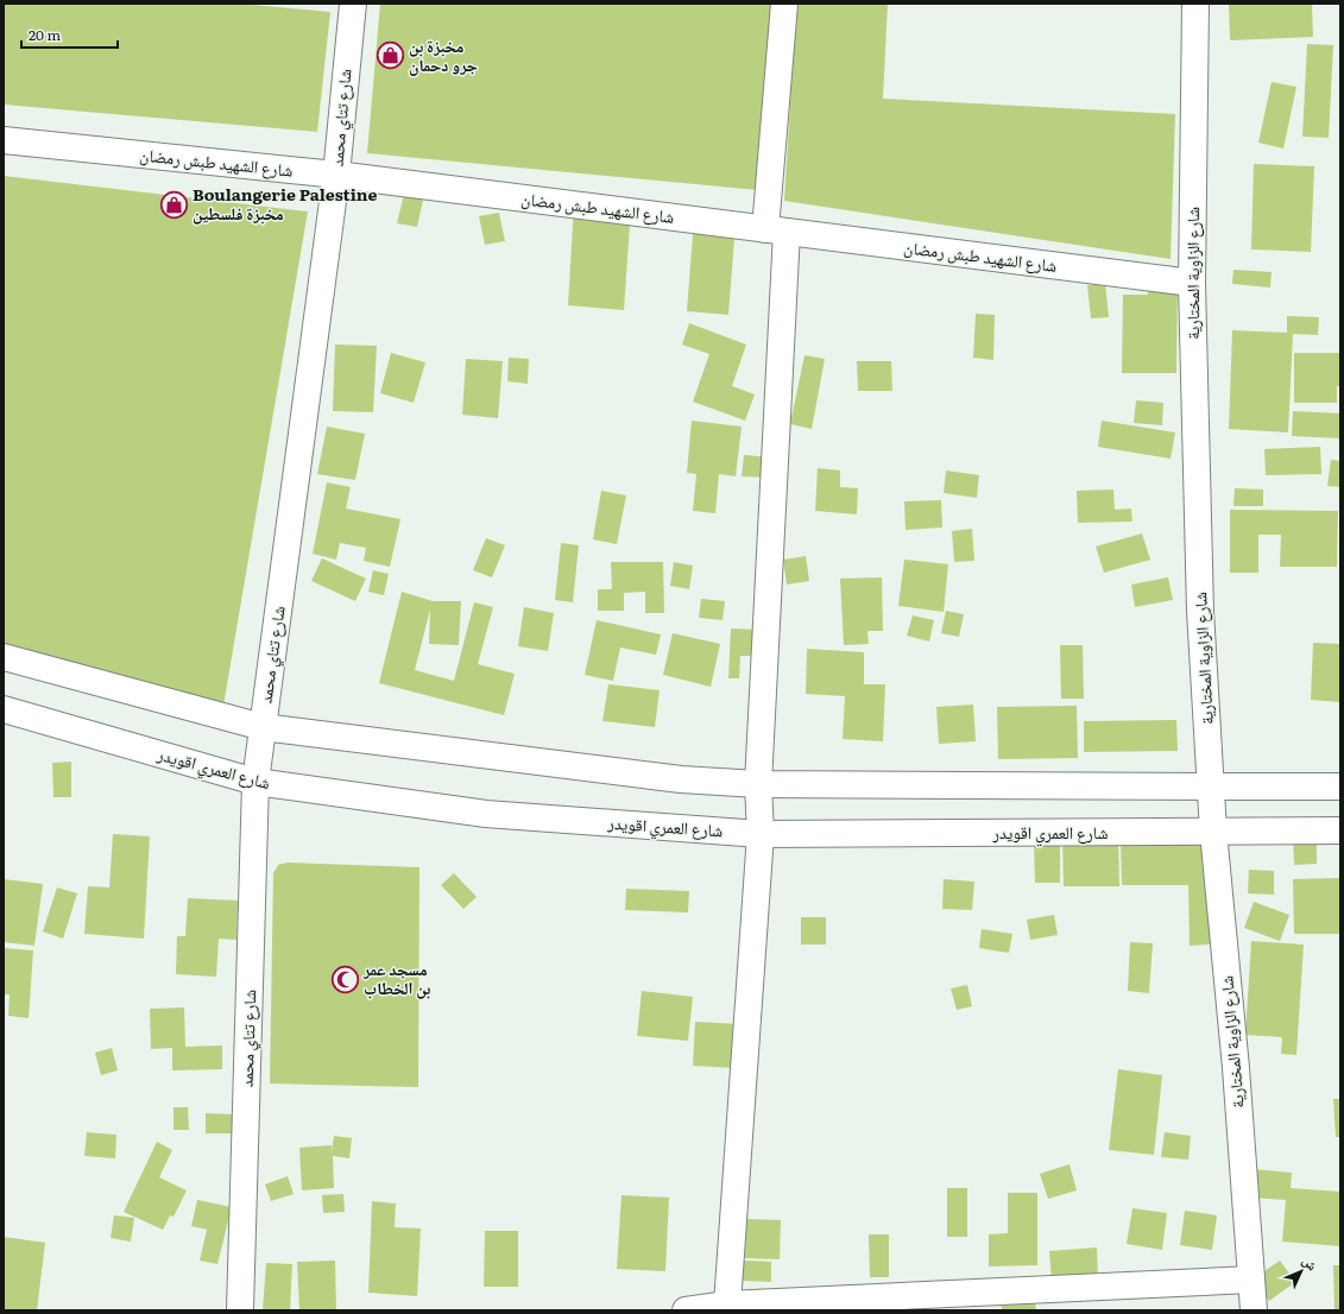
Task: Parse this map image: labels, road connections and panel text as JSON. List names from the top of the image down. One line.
{"streets":{"street":["شارع تتاي محمد","شارع الشهيد طبش رمضان","شارع الزاوية المختارية","شارع العمري اقويدر"]},"crossings":[["شارع تتاي محمد","شارع الشهيد طبش رمضان"],["شارع تتاي محمد","شارع العمري اقويدر"],["شارع الشهيد طبش رمضان","شارع الزاوية المختارية"],["شارع الزاوية المختارية","شارع العمري اقويدر"]],"places":{"shop":["مخبزة بن جرو دحمان","Boulangerie Palestine مخبزة فلسطين"],"mosque":["مسجد عمر بن الخطاب"]},"scale_bar":"20 m","north":"top right"}
